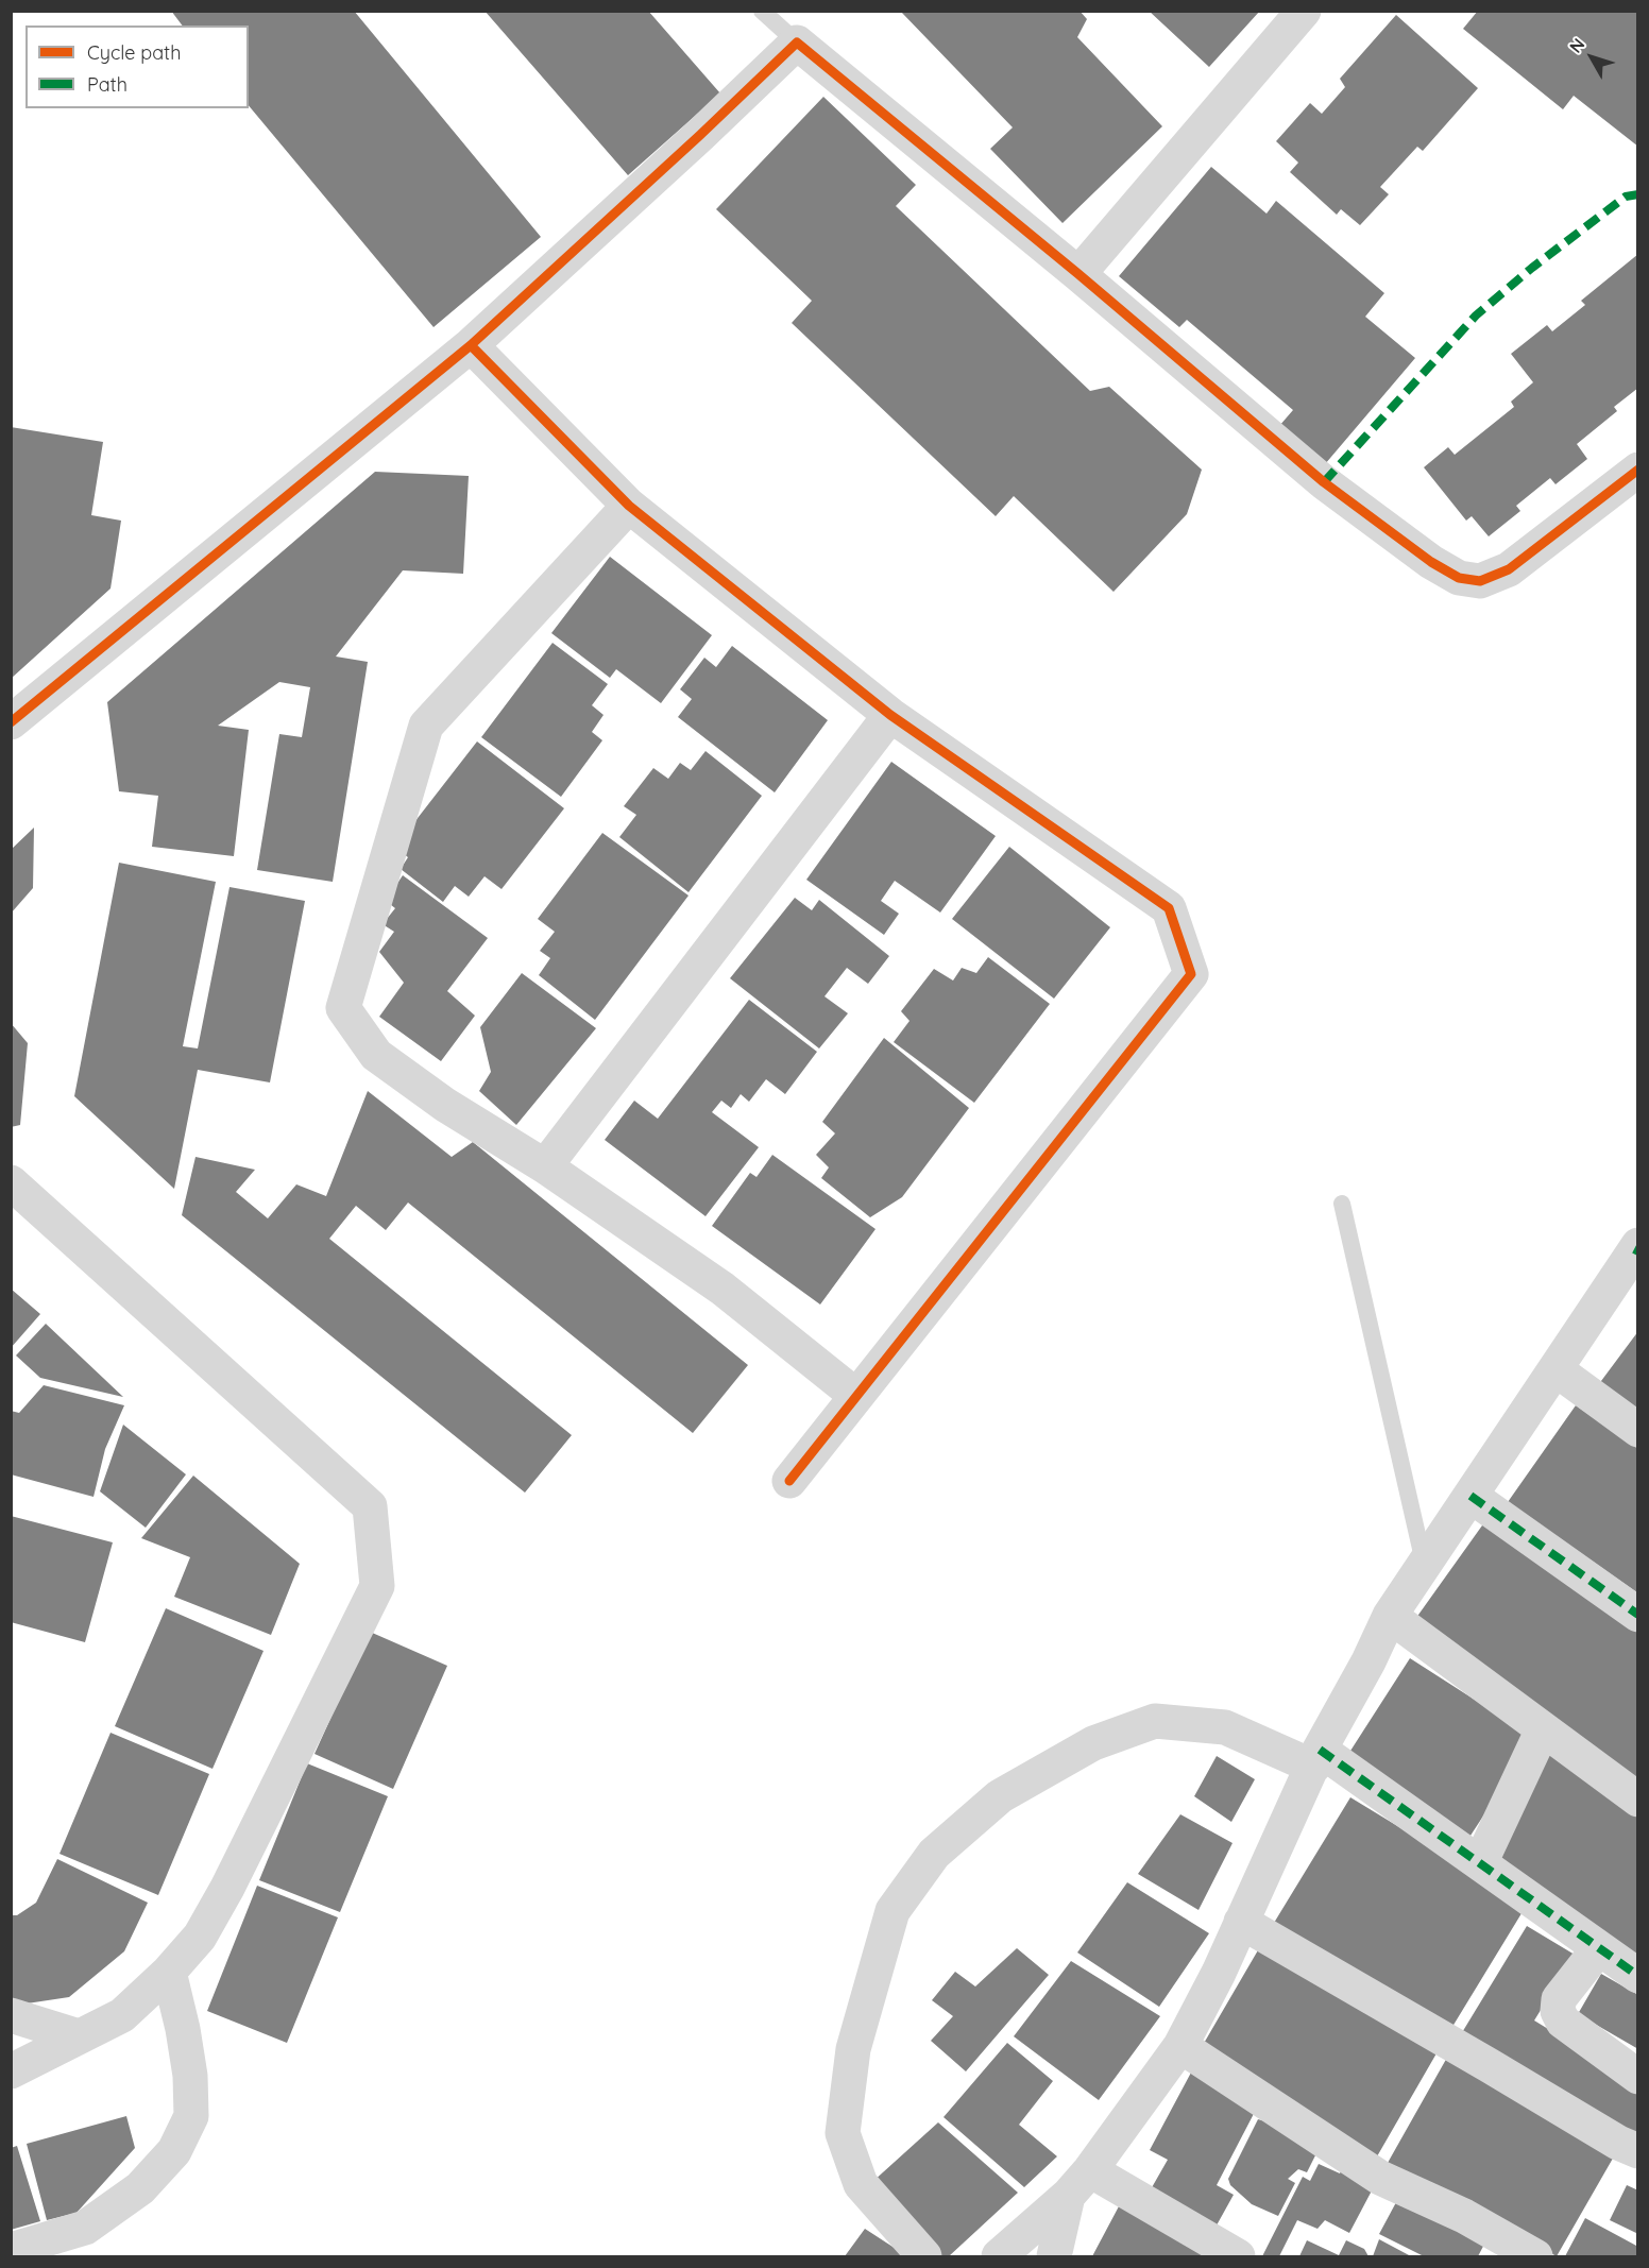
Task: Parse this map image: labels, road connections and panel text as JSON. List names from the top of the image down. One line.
{"legend":["Cycle path","Path"],"north":"top left"}
